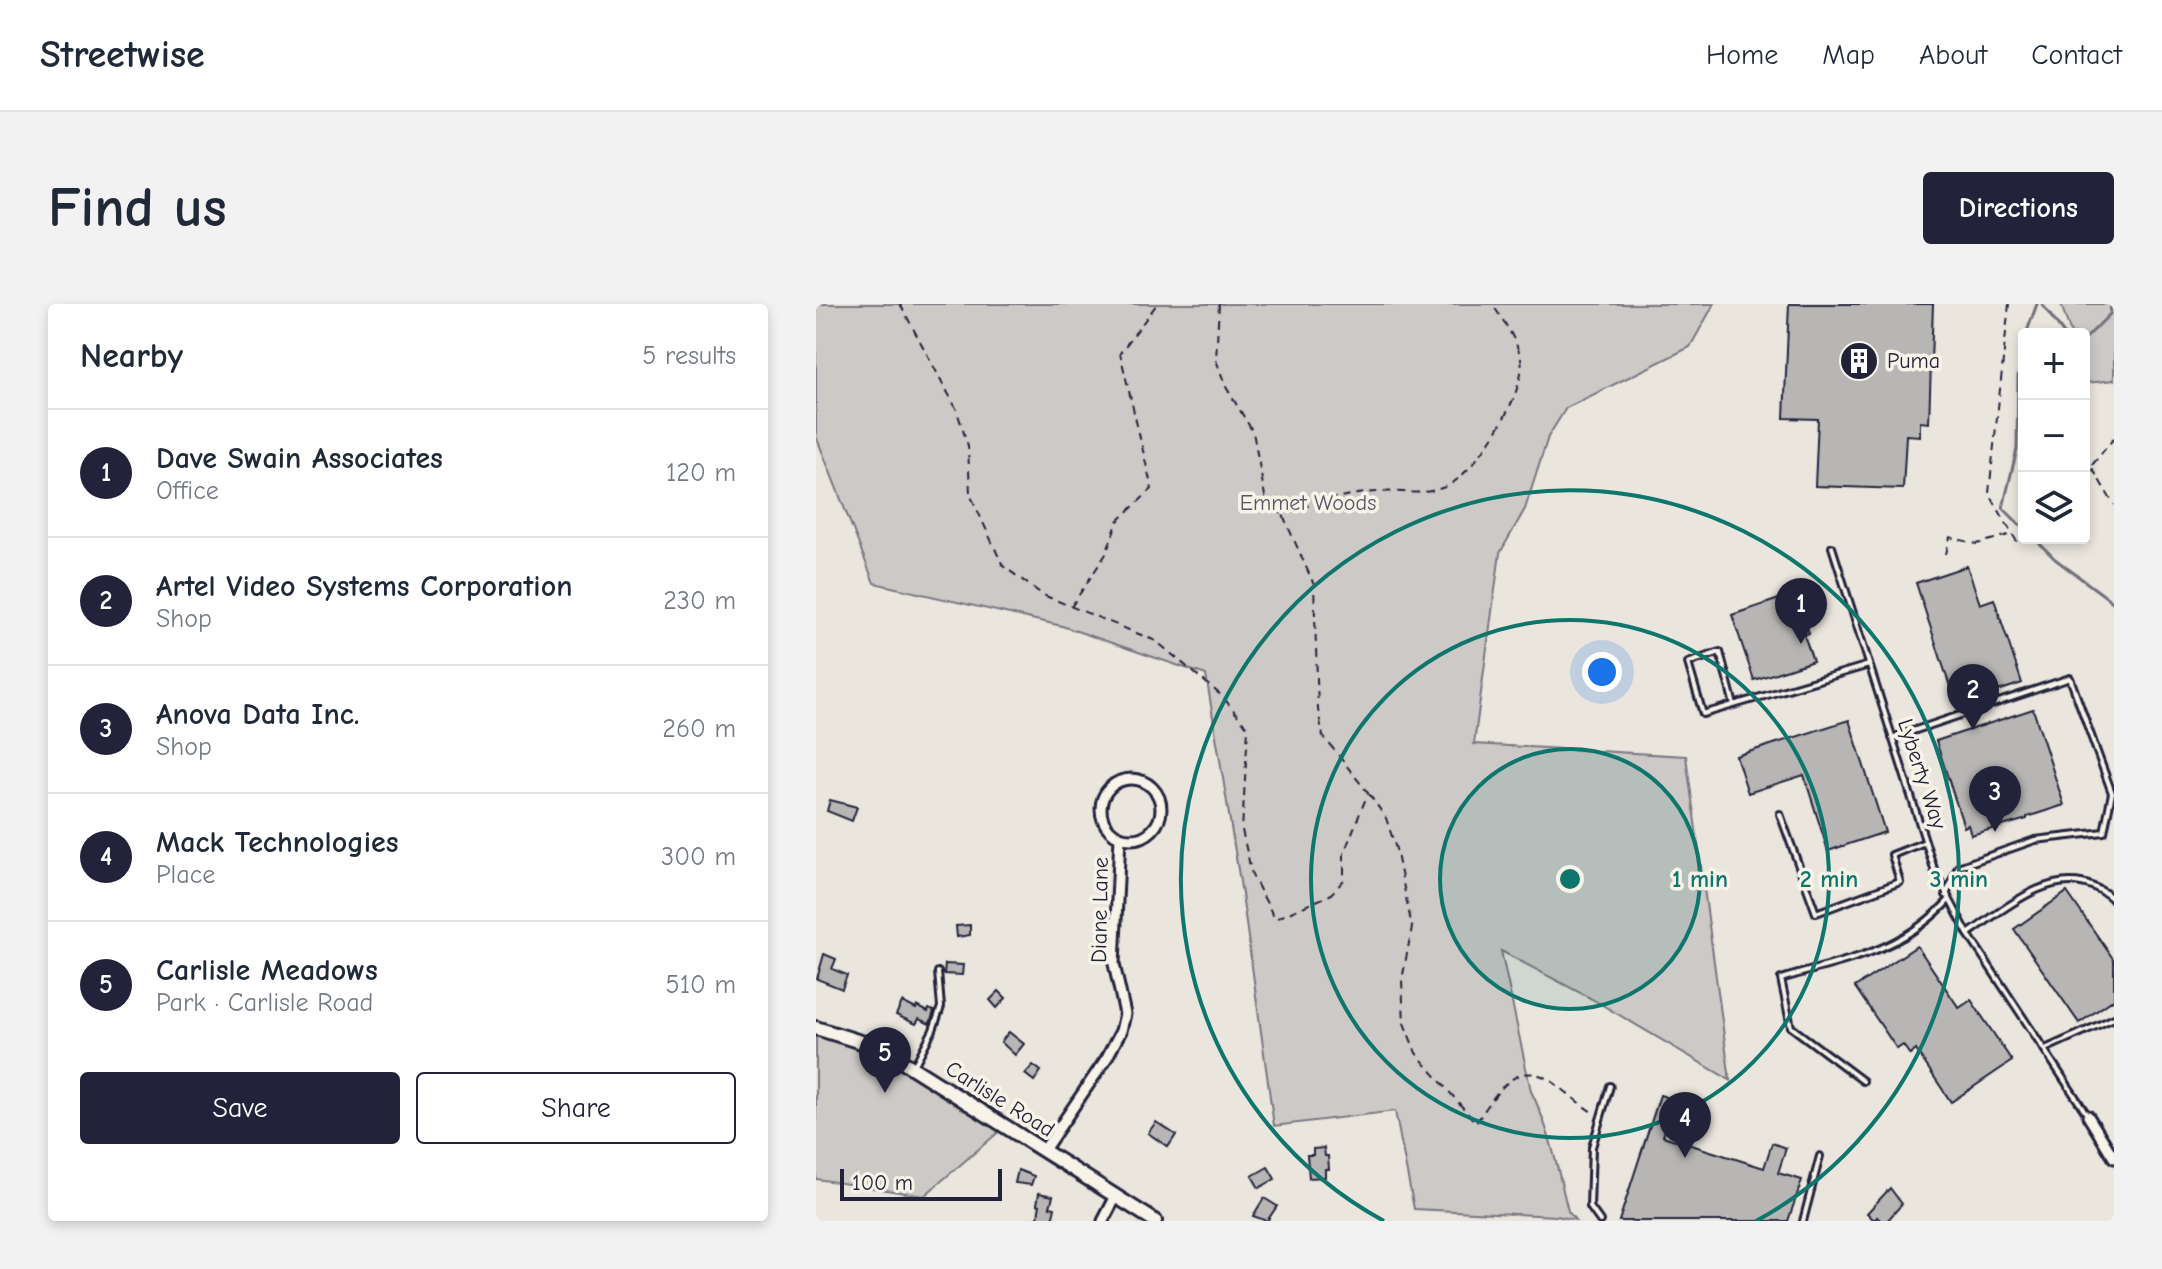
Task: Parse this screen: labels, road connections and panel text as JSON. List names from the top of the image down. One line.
{"streets":{"main road":["Carlisle Road"],"street":["Lyberty Way","Diane Lane"]},"crossings":[["Diane Lane","Carlisle Road"]],"parks":["Emmet Woods"],"places":{"building":["Puma"]},"scale_bar":"100 m","page":{"header":"Streetwise","nav":["Home","Map","About","Contact"],"buttons":["Directions",["Save","Share"]],"title":"Find us","heading":["Nearby","5 results"],"map_buttons":["+","−"],"list":[{"mark":"1","name":"Dave Swain Associates","note":"Office","value":"120 m"},{"mark":"2","name":"Artel Video Systems Corporation","note":"Shop","value":"230 m"},{"mark":"3","name":"Anova Data Inc.","note":"Shop","value":"260 m"},{"mark":"4","name":"Mack Technologies","note":"Place","value":"300 m"},{"mark":"5","name":"Carlisle Meadows","note":"Park · Carlisle Road","value":"510 m"}],"pins":["1","2","3","5","4"],"scale":"100 m"},"rings":["1 min","2 min","3 min"]}
